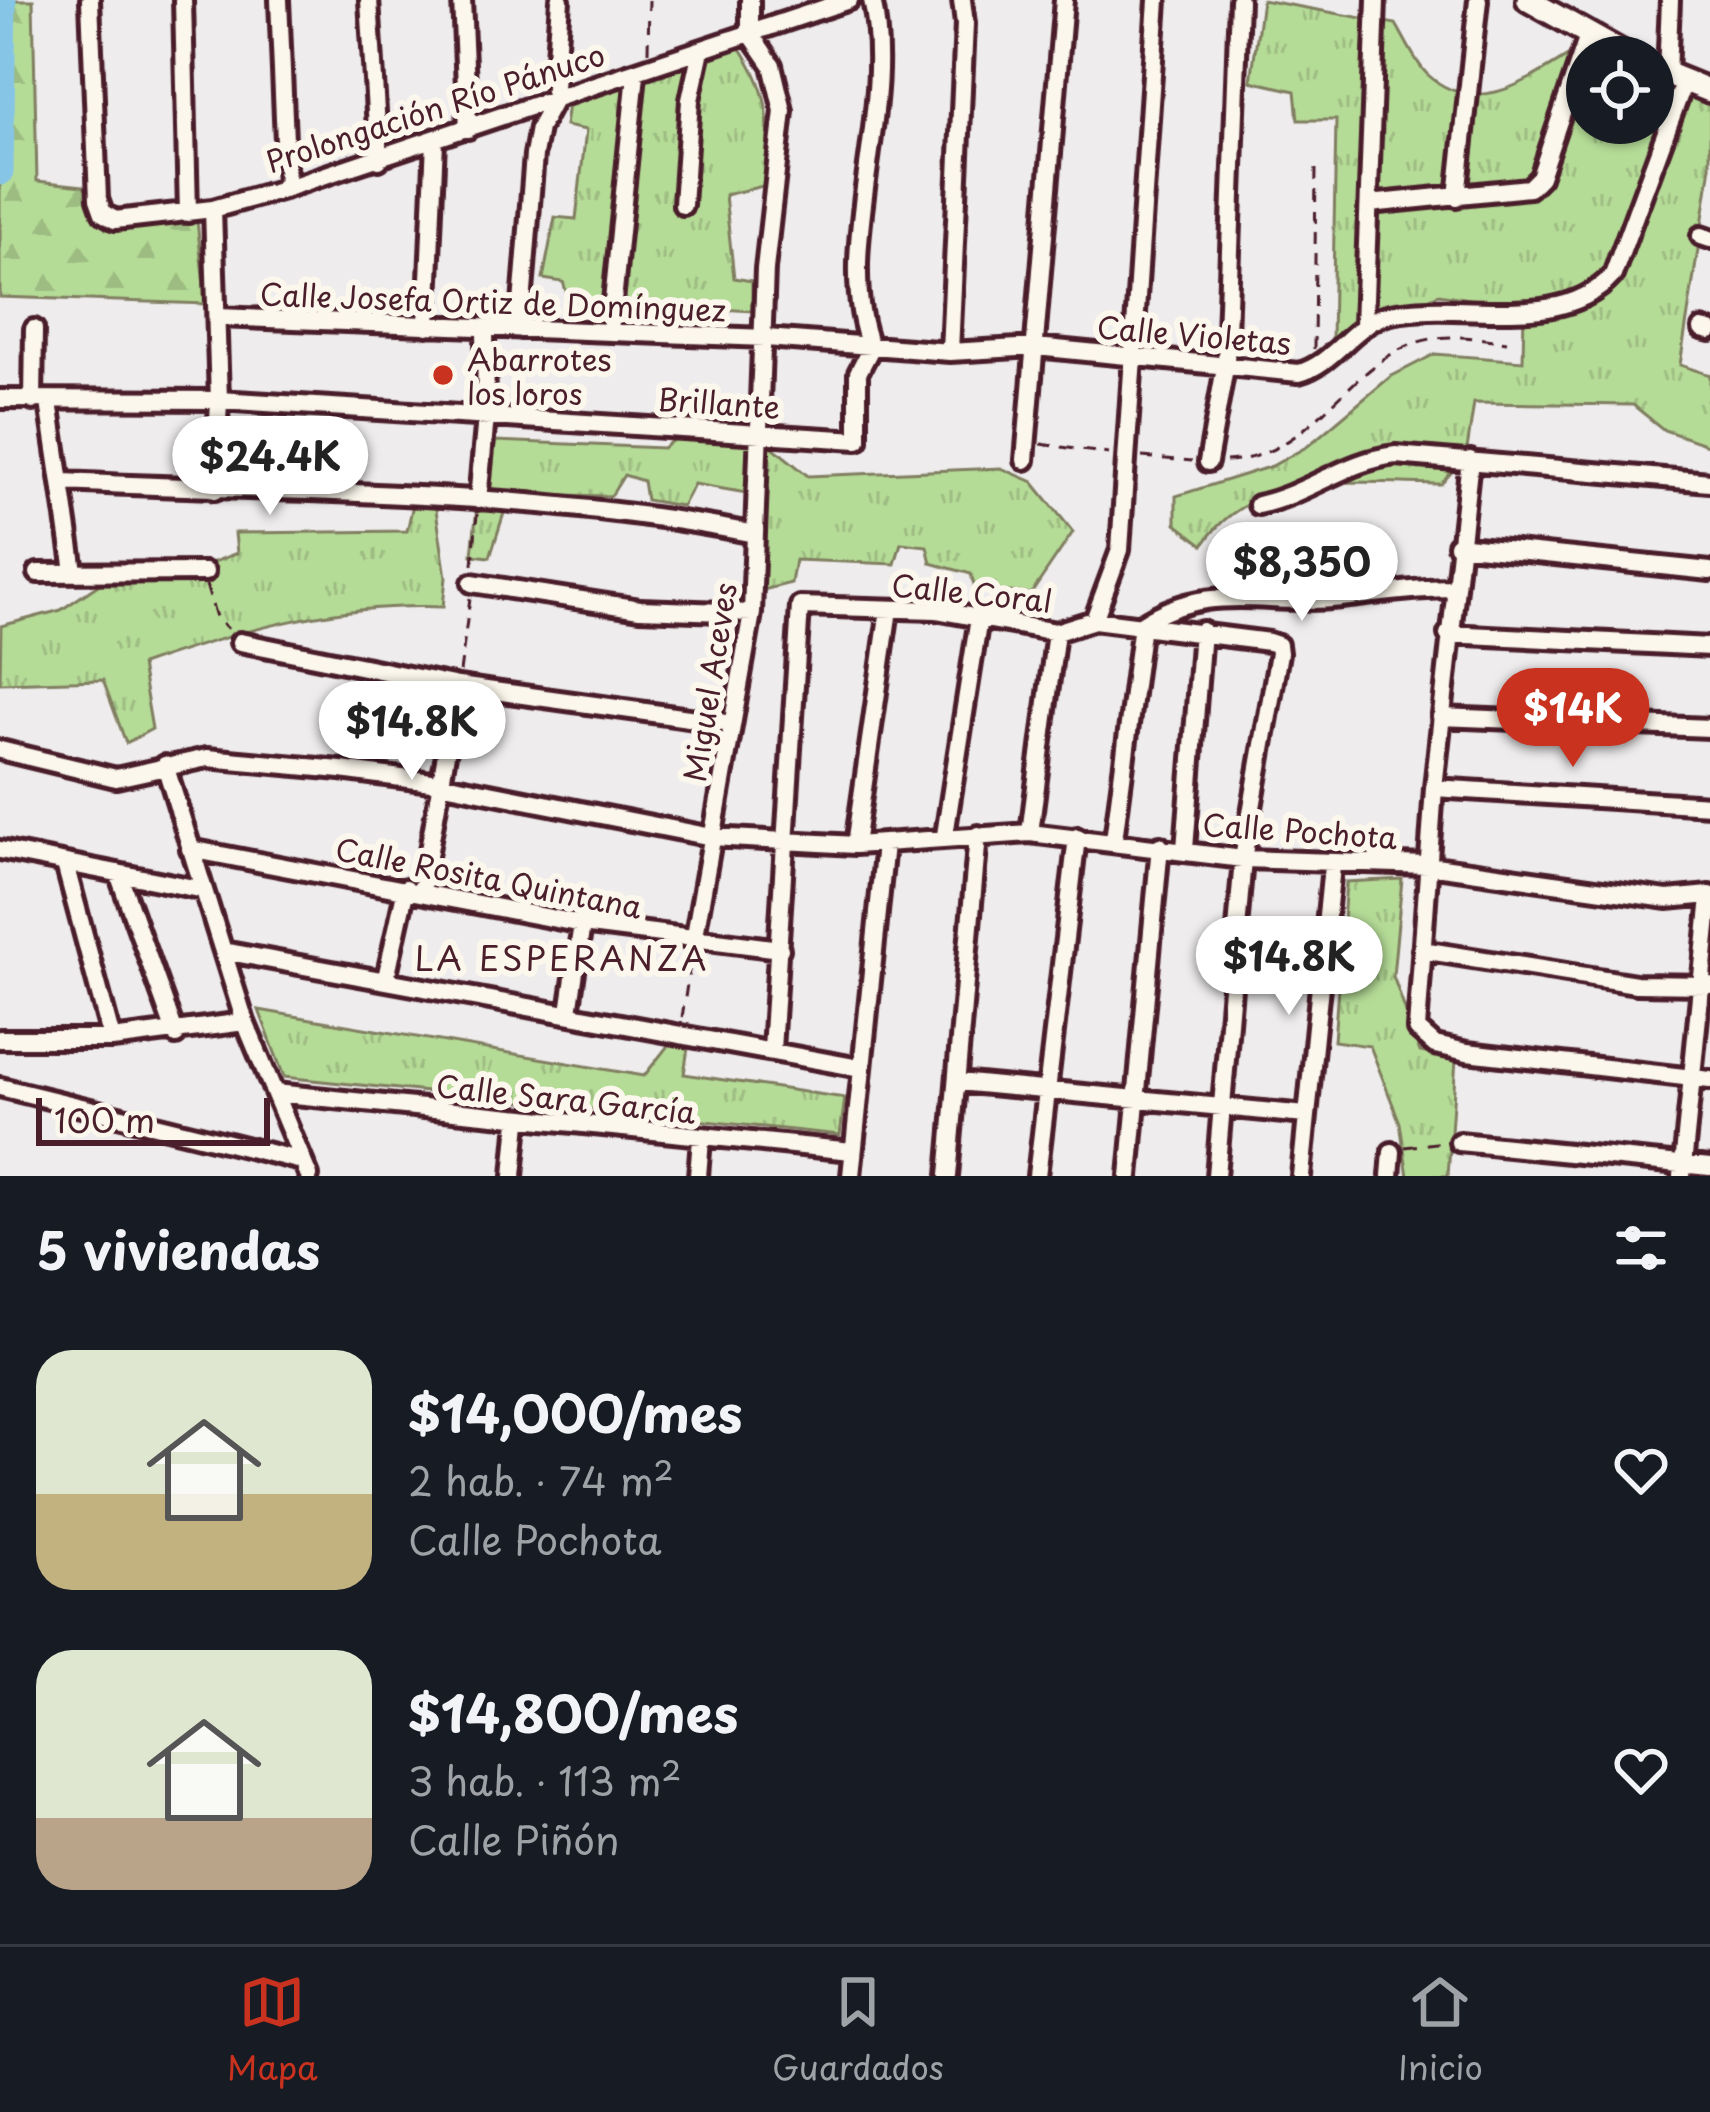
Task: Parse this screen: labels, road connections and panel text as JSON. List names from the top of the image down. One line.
{"streets":{"street":["Prolongación Río Pánuco","Calle Josefa Ortiz de Domínguez","Calle Violetas","Brillante","Calle Coral","Miguel Aceves","Calle Pochota","Calle Rosita Quintana","Calle Sara García"]},"crossings":[["Prolongación Río Pánuco","Miguel Aceves"],["Calle Josefa Ortiz de Domínguez","Calle Violetas"],["Calle Josefa Ortiz de Domínguez","Miguel Aceves"],["Calle Violetas","Brillante"],["Calle Violetas","Miguel Aceves"],["Brillante","Miguel Aceves"],["Calle Coral","Calle Pochota"],["Miguel Aceves","Calle Pochota"],["Miguel Aceves","Calle Rosita Quintana"]],"districts":["LA ESPERANZA"],"places":["Abarrotes los loros"],"scale_bar":"100 m","page":{"price":["$24.4K","$8,350","$14K","$14.8K","$14.8K"],"scale":"100 m","heading":"5 viviendas","list":[{"name":"$14,000/mes","note":"2 hab. · 74 m² · Calle Pochota"},{"name":"$14,800/mes","note":"3 hab. · 113 m² · Calle Piñón"}],"tabs":["Mapa","Guardados","Inicio"]}}
